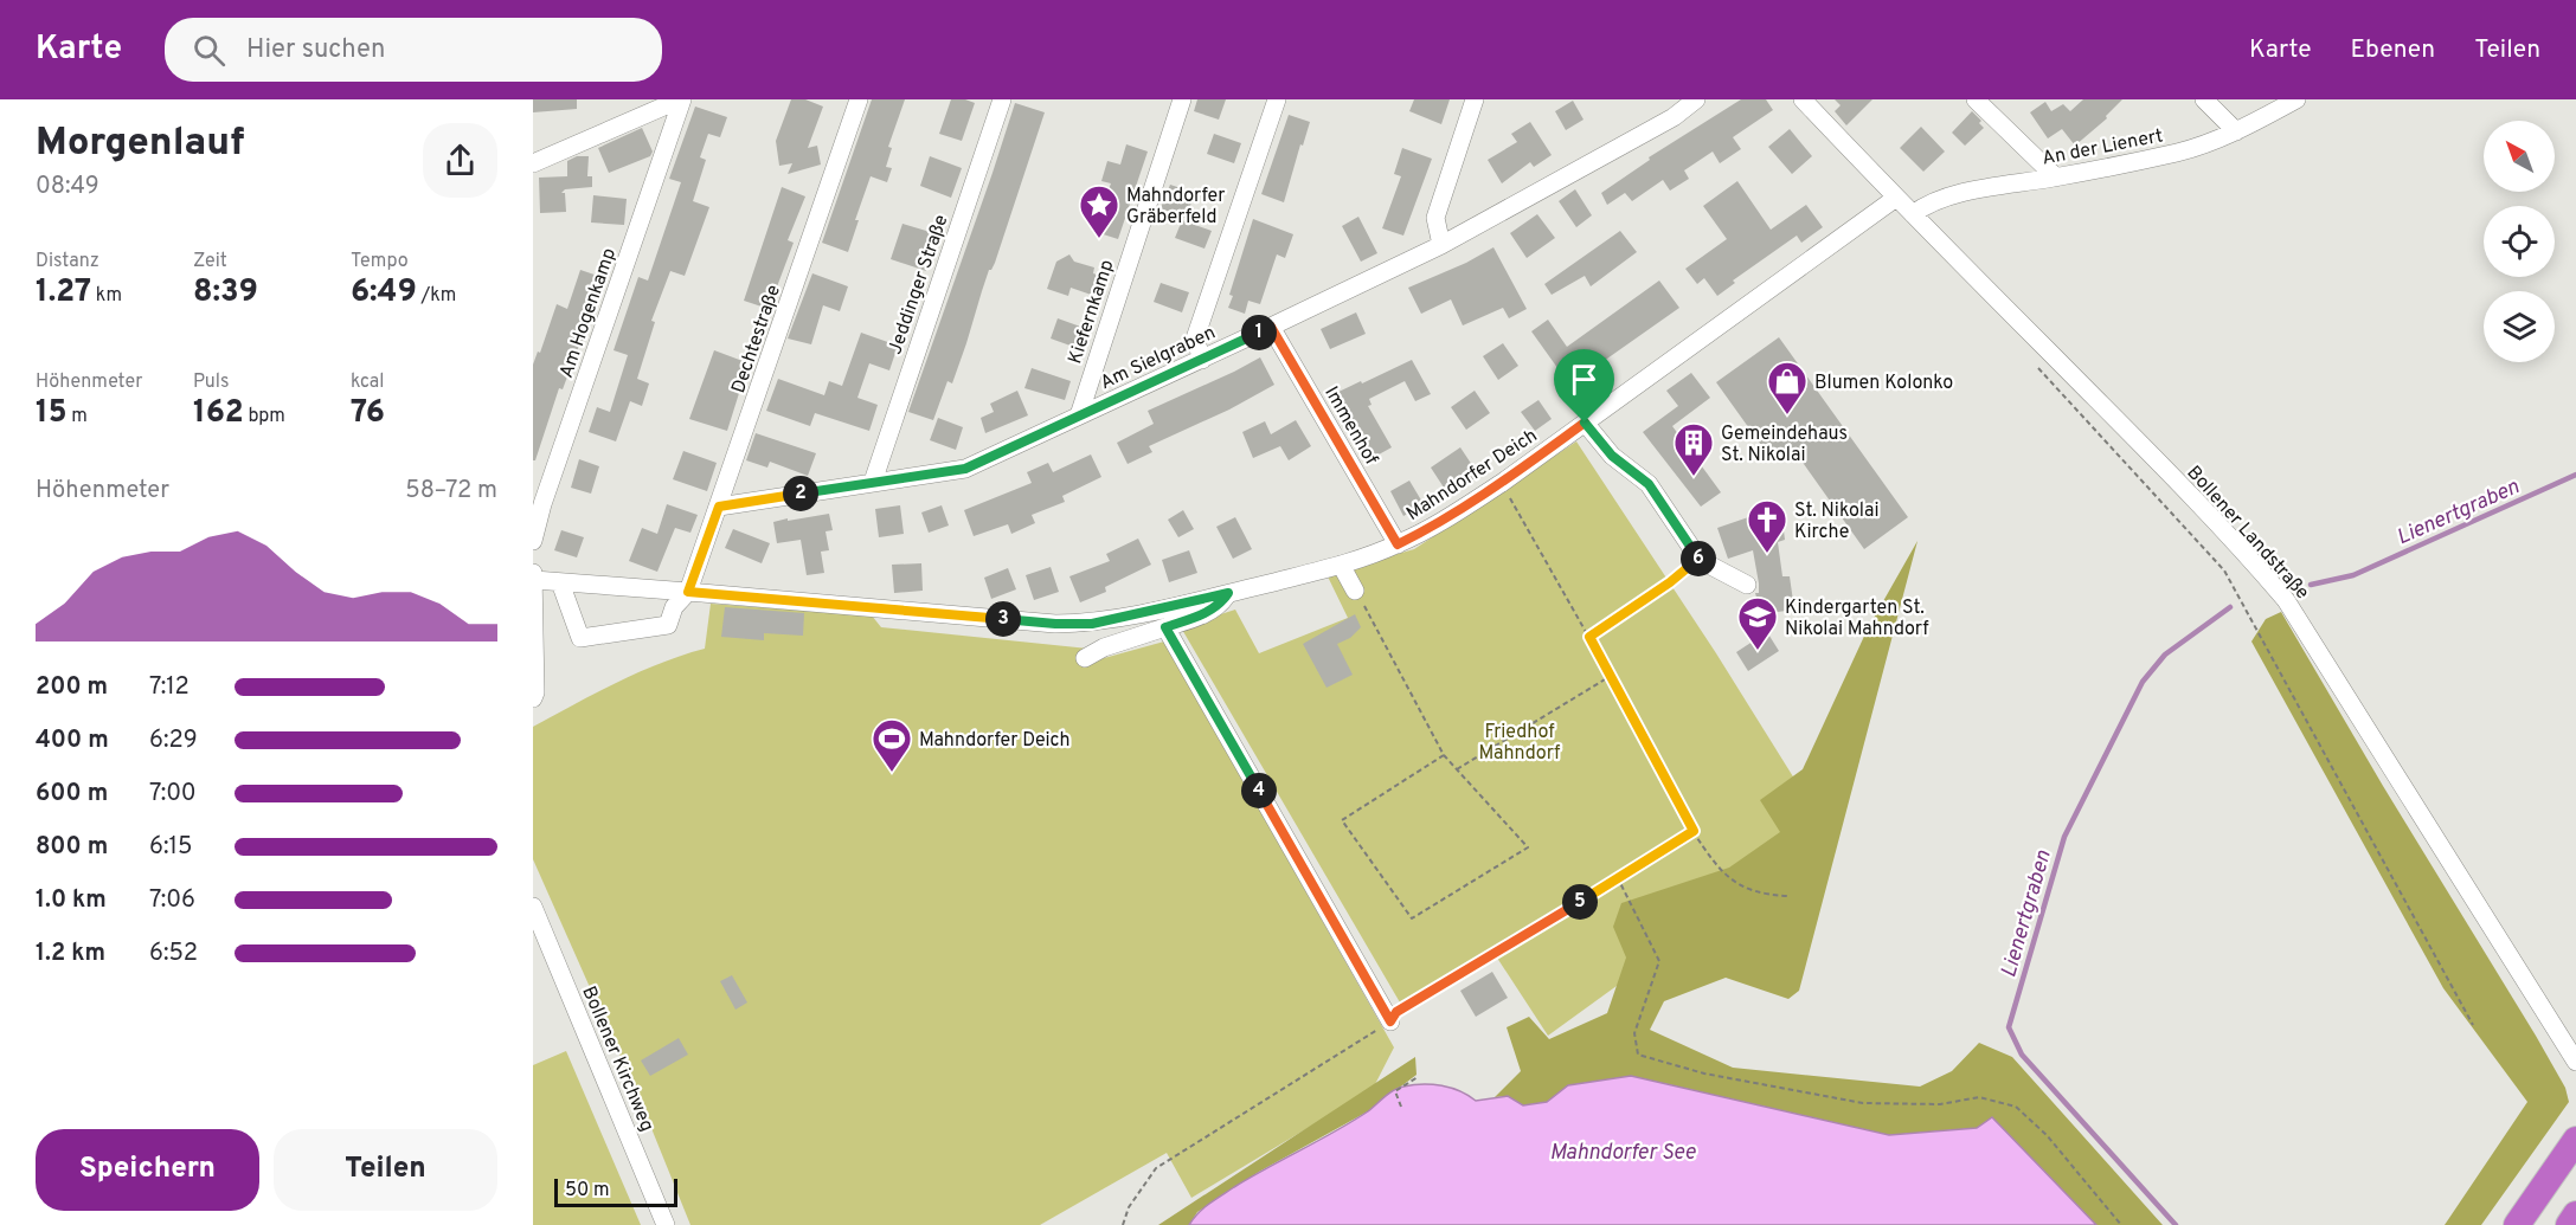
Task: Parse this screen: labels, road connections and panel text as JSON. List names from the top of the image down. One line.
{"streets":{"street":["An der Lienert","Jeddinger Straße","Kiefernkamp","Am Hogenkamp","Dechtestraße","Am Sielgraben","Immenhof","Mahndorfer Deich","Bollener Landstraße","Bollener Kirchweg"]},"crossings":[["An der Lienert","Bollener Landstraße"],["Jeddinger Straße","Am Sielgraben"],["Kiefernkamp","Am Sielgraben"],["Dechtestraße","Am Sielgraben"],["Dechtestraße","Mahndorfer Deich"],["Am Sielgraben","Immenhof"],["Immenhof","Mahndorfer Deich"],["Mahndorfer Deich","Bollener Landstraße"]],"water":["Lienertgraben","Mahndorfer See"],"parks":["Friedhof Mahndorf"],"places":{"place":["Mahndorfer Gräberfeld"],"shop":["Blumen Kolonko"],"building":["Gemeindehaus St. Nikolai"],"church":["St. Nikolai Kirche"],"school or university":["Kindergarten St. Nikolai Mahndorf"],"sports":["Mahndorfer Deich"]},"scale_bar":"50 m","north":"top left","page":{"header":"Karte","search":"Hier suchen","nav":["Karte","Ebenen","Teilen"],"heading":["Morgenlauf","08:49"],"stats":[["Distanz","1.27 km"],["Zeit","8:39"],["Tempo","6:49 /km"],["Höhenmeter","15 m"],["Puls","162 bpm"],["kcal","76"]],"pins":["1","2","6","3","4","5"],"chart":["Höhenmeter","58–72 m"],"list":[{"name":"200 m","note":"7:12"},{"name":"400 m","note":"6:29"},{"name":"600 m","note":"7:00"},{"name":"800 m","note":"6:15"},{"name":"1.0 km","note":"7:06"},{"name":"1.2 km","note":"6:52"}],"buttons":["Speichern","Teilen"],"scale":"50 m"}}
